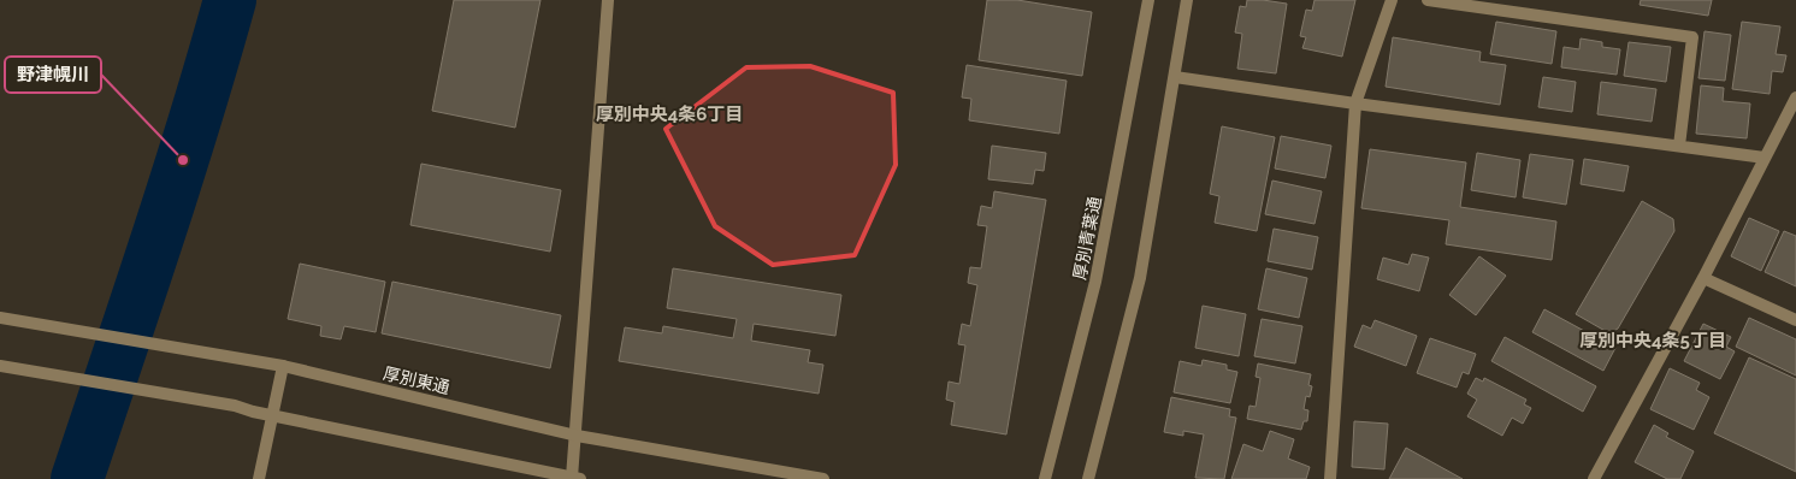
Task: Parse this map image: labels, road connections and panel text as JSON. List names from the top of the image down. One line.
{"streets":{"street":["厚別青葉通","厚別東通"]},"districts":["厚別中央4条6丁目","厚別中央4条5丁目"],"places":["野津幌川"]}
